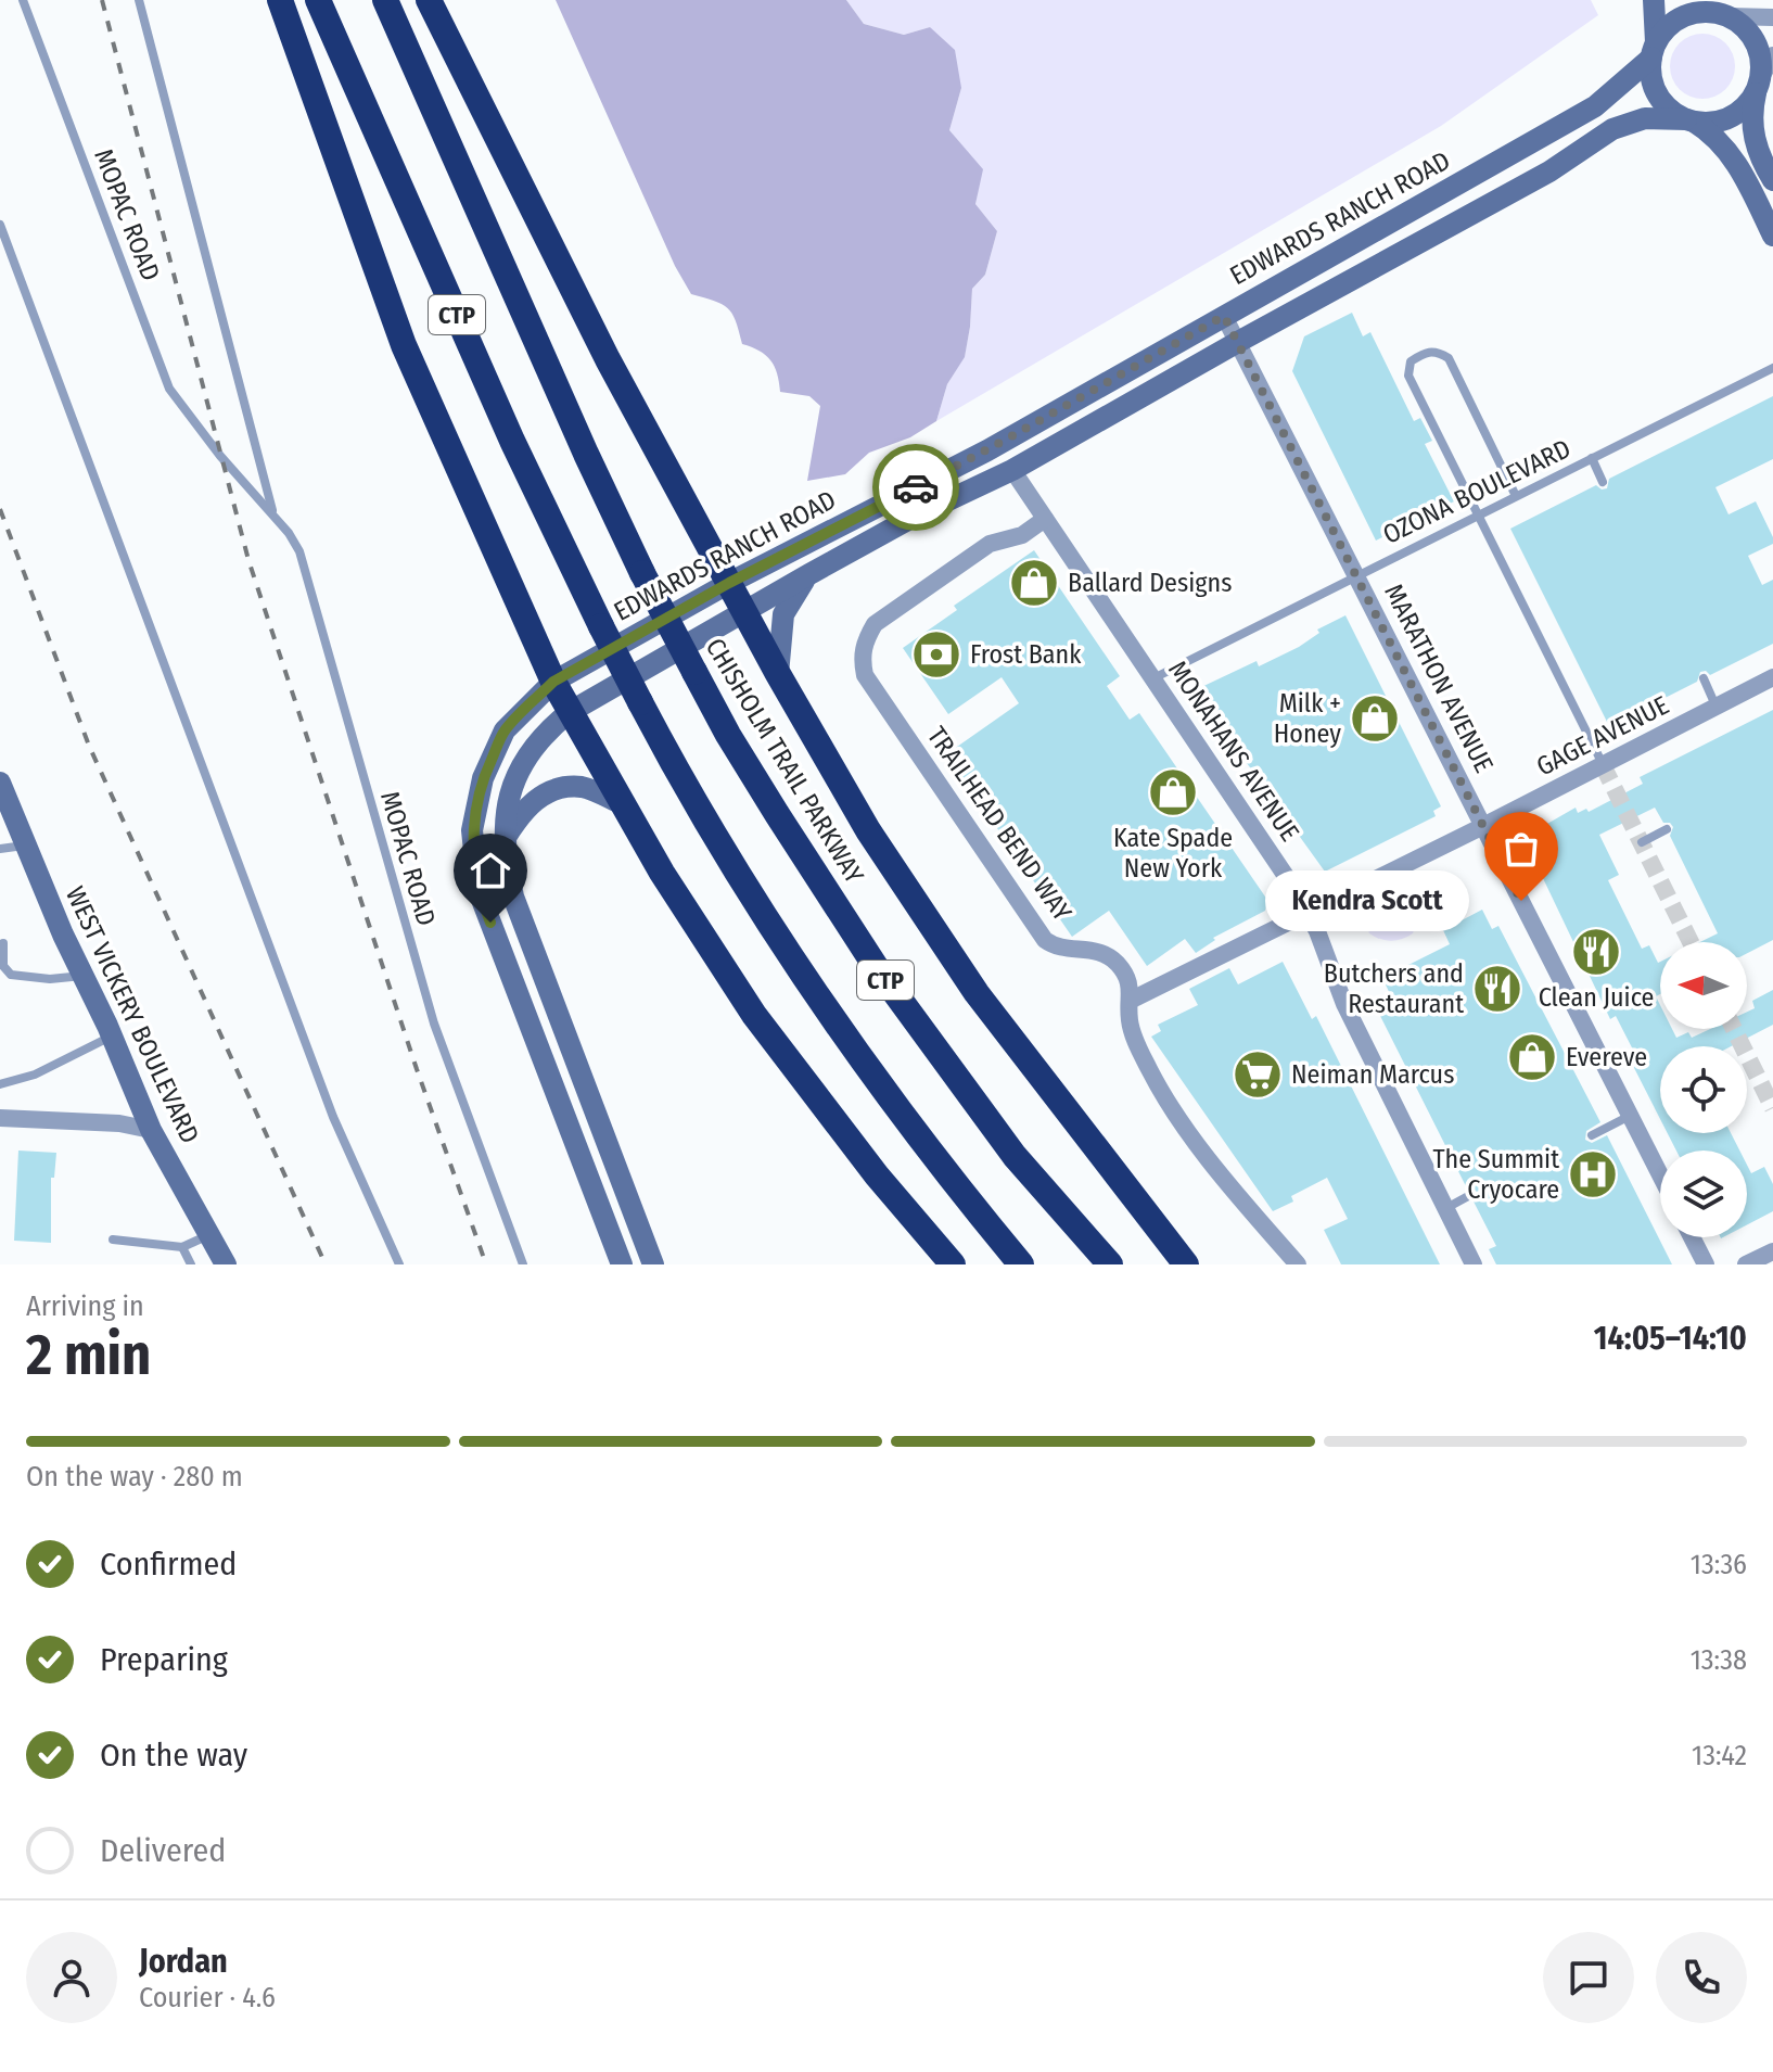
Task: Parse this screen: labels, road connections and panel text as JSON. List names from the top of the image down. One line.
{"streets":{"highway":["CTP","CHISHOLM TRAIL PARKWAY"],"street":["EDWARDS RANCH ROAD","MARATHON AVENUE","GAGE AVENUE","MONAHANS AVENUE","TRAILHEAD BEND WAY","WEST VICKERY BOULEVARD"],"lane":["MOPAC ROAD","OZONA BOULEVARD"]},"crossings":[["EDWARDS RANCH ROAD","MARATHON AVENUE"],["OZONA BOULEVARD","MARATHON AVENUE"],["OZONA BOULEVARD","MONAHANS AVENUE"],["MARATHON AVENUE","GAGE AVENUE"],["GAGE AVENUE","MONAHANS AVENUE"],["GAGE AVENUE","TRAILHEAD BEND WAY"],["MONAHANS AVENUE","TRAILHEAD BEND WAY"]],"places":{"shop":["Ballard Designs","Milk + Honey","Kate Spade New York","Evereve"],"bank":["Frost Bank"],"other":["Kendra Scott"],"restaurant":["Clean Juice","Butchers and Restaurant"],"supermarket":["Neiman Marcus"],"hospital":["The Summit Cryocare"]},"north":"left","page":{"bubble":"Kendra Scott","heading":["2 min","Arriving in","14:05–14:10"],"panel":["Jordan","Courier · 4.6"],"bar":"On the way · 280 m","list":[["Confirmed","13:36"],["Preparing","13:38"],["On the way","13:42"],"Delivered"]}}
